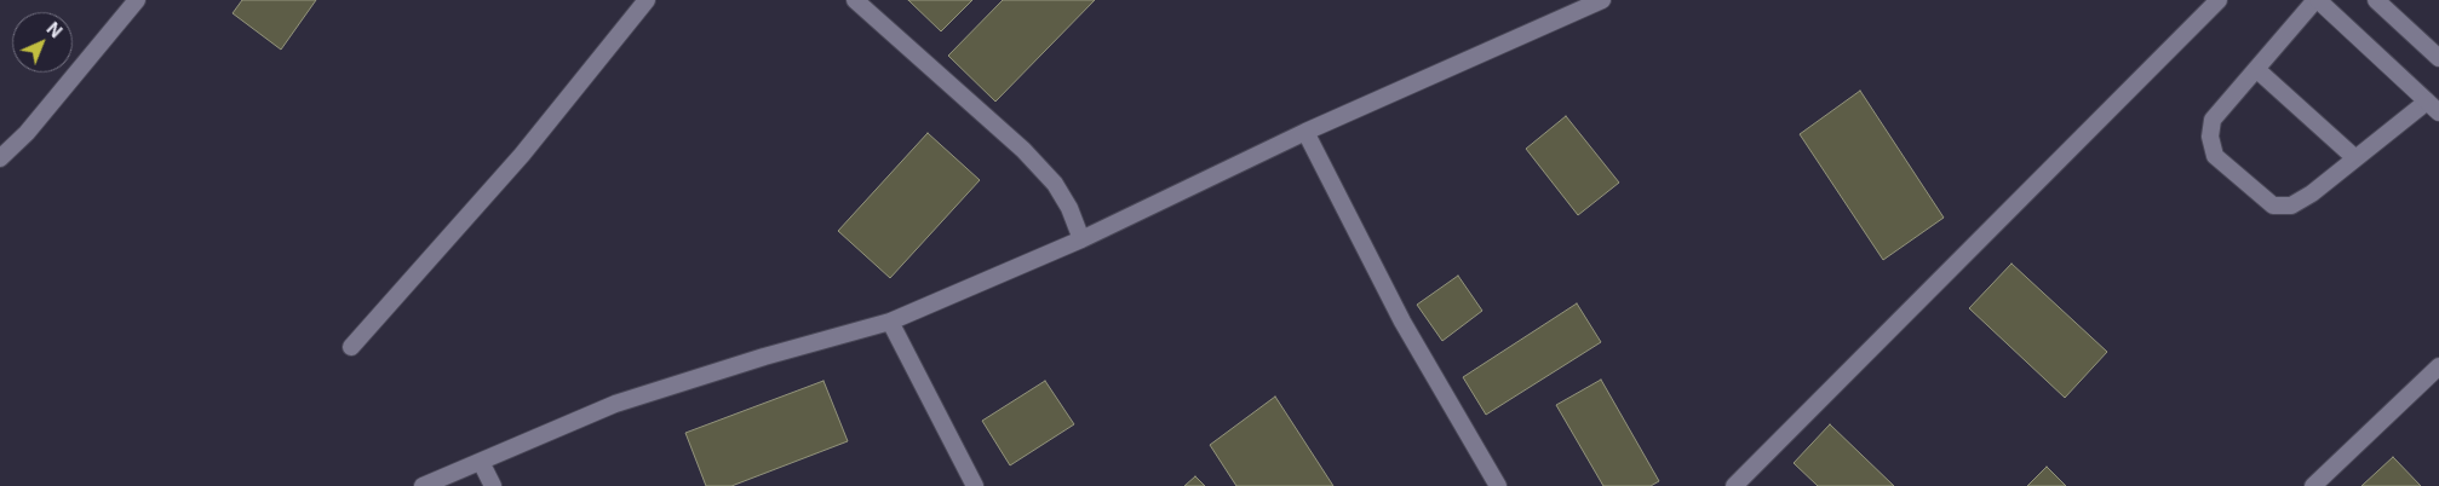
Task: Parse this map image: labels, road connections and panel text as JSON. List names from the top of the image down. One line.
{"north":"top right"}
